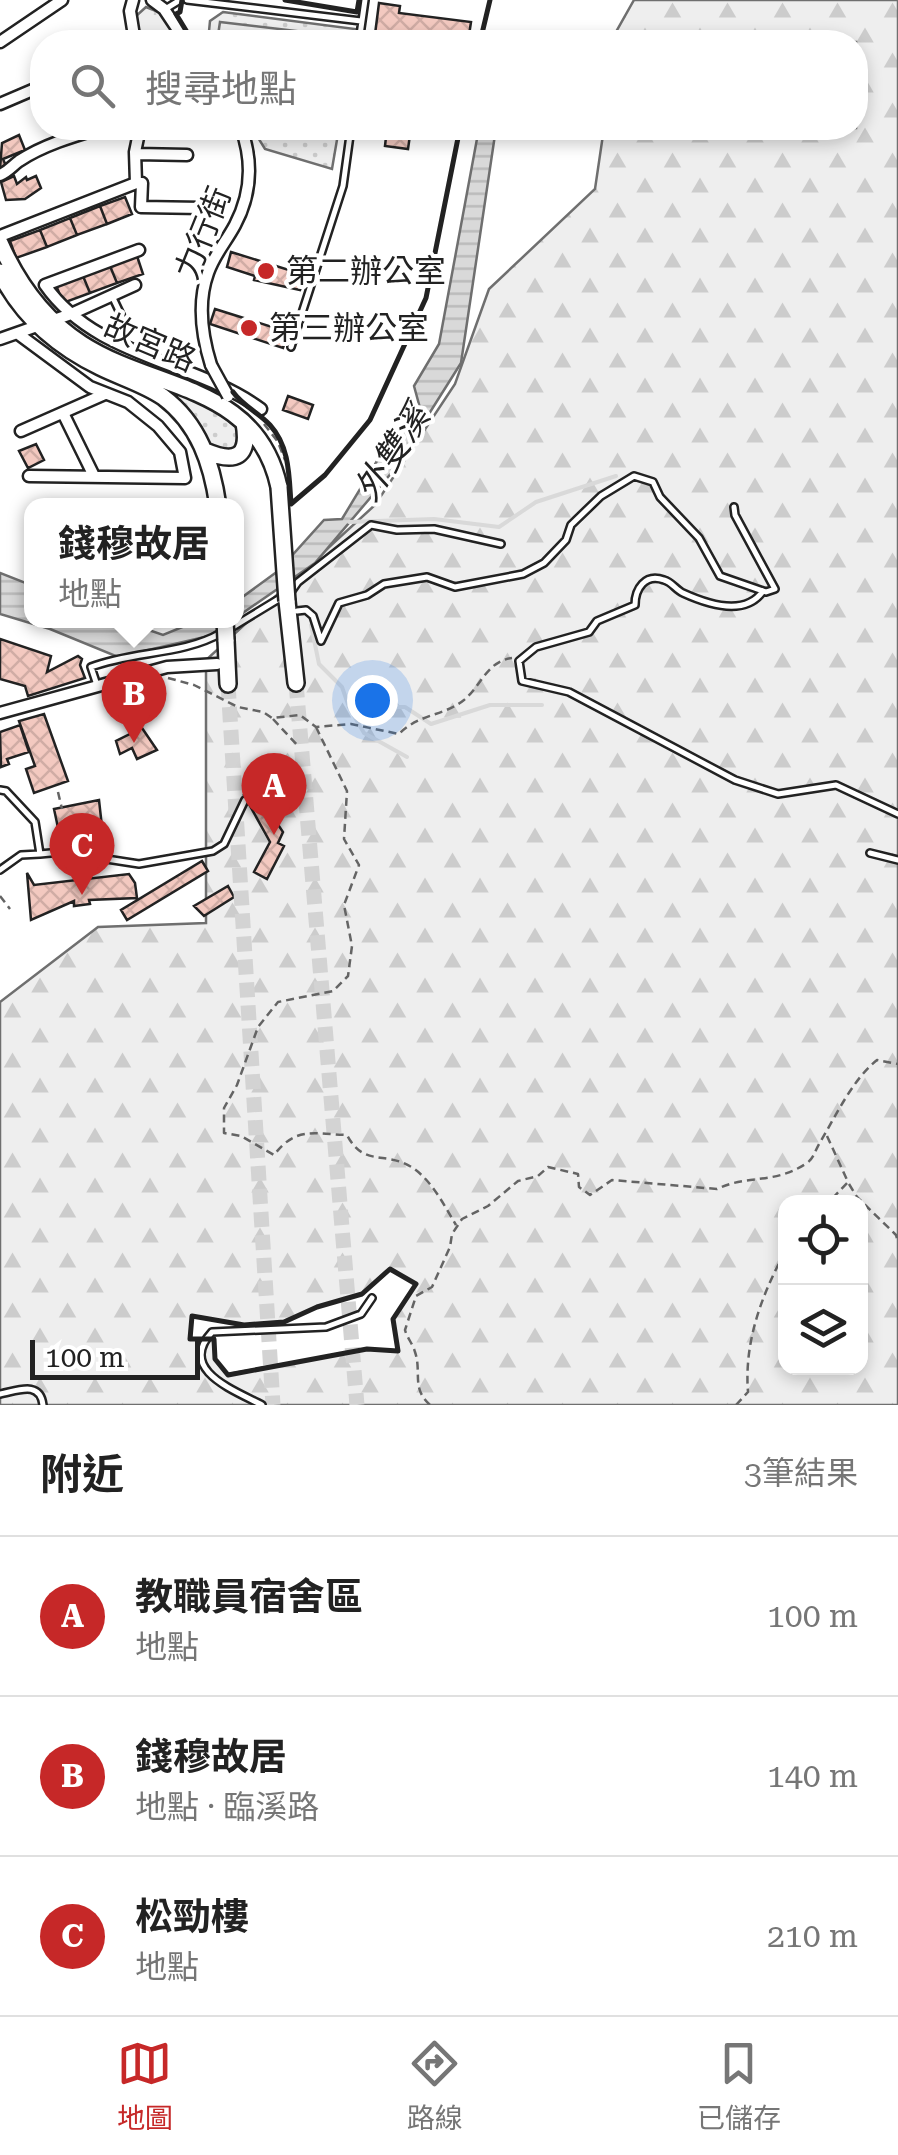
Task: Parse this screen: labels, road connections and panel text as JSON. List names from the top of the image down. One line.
{"streets":{"main road":["故宮路"],"street":["力行街"]},"crossings":[["力行街","故宮路"]],"water":["外雙溪"],"places":["第二辦公室","第三辦公室"],"scale_bar":"100 m","page":{"search":"搜尋地點","popup":["錢穆故居","地點"],"pins":["B","A","C"],"scale":"100 m","heading":["附近","3筆結果"],"list":[{"mark":"A","name":"教職員宿舍區","note":"地點","value":"100 m"},{"mark":"B","name":"錢穆故居","note":"地點 · 臨溪路","value":"140 m"},{"mark":"C","name":"松勁樓","note":"地點","value":"210 m"}],"nav":["地圖","路線","已儲存"]}}
